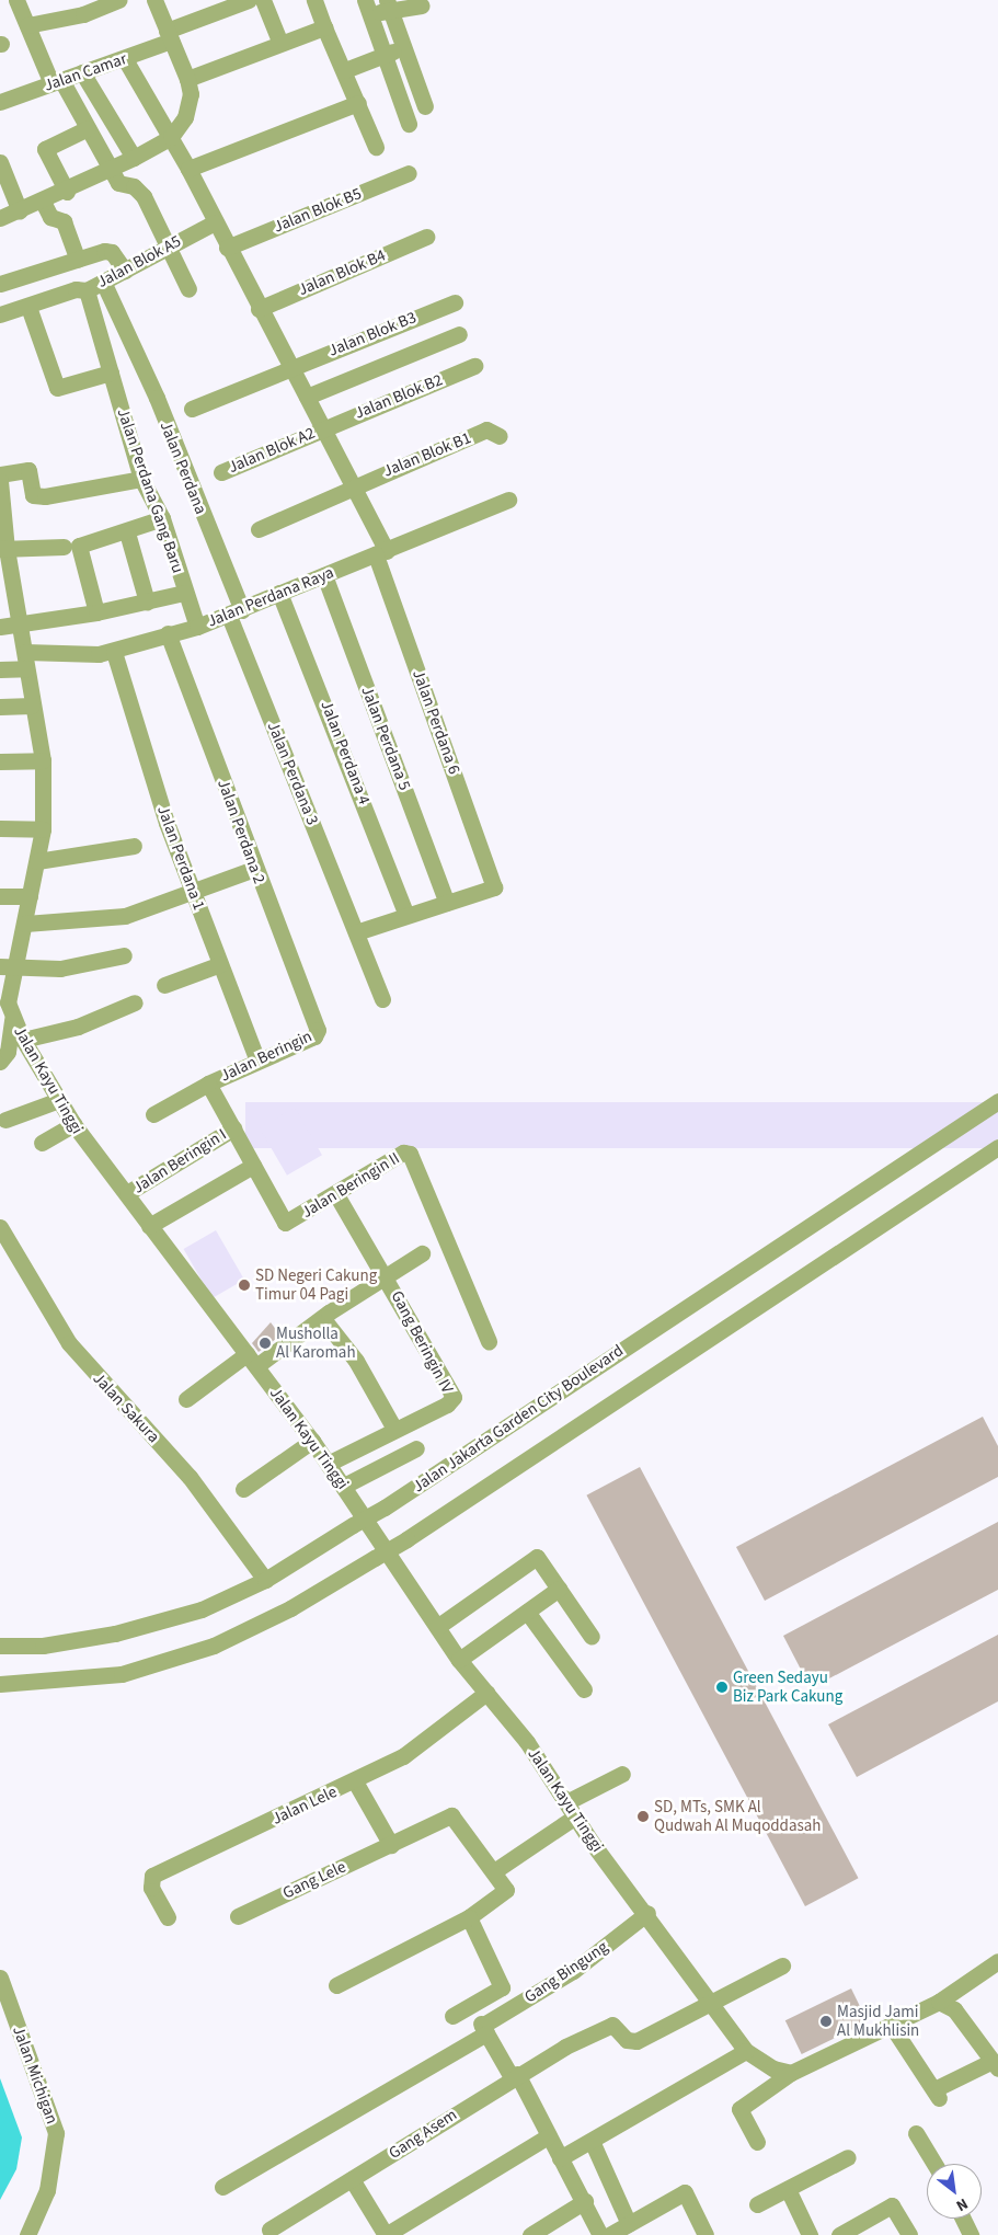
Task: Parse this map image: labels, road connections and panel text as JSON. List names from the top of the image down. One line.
{"streets":{"street":["Jalan Camar","Jalan Blok B5","Jalan Blok A5","Jalan Blok B4","Jalan Blok B3","Jalan Blok B2","Jalan Blok A2","Jalan Blok B1","Jalan Perdana","Jalan Perdana Gang Baru","Jalan Perdana Raya","Jalan Perdana 6","Jalan Perdana 5","Jalan Perdana 4","Jalan Perdana 3","Jalan Perdana 2","Jalan Perdana 1","Jalan Beringin","Jalan Kayu Tinggi","Jalan Beringin I","Jalan Beringin II","Gang Beringin IV","Jalan Sakura","Jalan Jakarta Garden City Boulevard","Jalan Lele","Gang Lele","Gang Bingung","Jalan Michigan","Gang Asem"]},"crossings":[["Jalan Camar","Jalan Perdana 6"],["Jalan Blok B5","Jalan Perdana 6"],["Jalan Blok A5","Jalan Perdana"],["Jalan Blok A5","Jalan Perdana Gang Baru"],["Jalan Blok A5","Jalan Perdana 6"],["Jalan Blok B4","Jalan Perdana 6"],["Jalan Blok B3","Jalan Perdana 6"],["Jalan Blok B2","Jalan Blok A2"],["Jalan Blok B2","Jalan Perdana 6"],["Jalan Blok A2","Jalan Perdana 6"],["Jalan Blok B1","Jalan Perdana 6"],["Jalan Perdana","Jalan Perdana Raya"],["Jalan Perdana","Jalan Perdana 3"],["Jalan Perdana Gang Baru","Jalan Perdana Raya"],["Jalan Perdana Raya","Jalan Perdana 6"],["Jalan Perdana Raya","Jalan Perdana 5"],["Jalan Perdana Raya","Jalan Perdana 4"],["Jalan Perdana Raya","Jalan Perdana 3"],["Jalan Perdana Raya","Jalan Perdana 2"],["Jalan Perdana Raya","Jalan Perdana 1"],["Jalan Perdana Raya","Jalan Kayu Tinggi"],["Jalan Perdana 6","Jalan Perdana 5"],["Jalan Perdana 2","Jalan Beringin"],["Jalan Perdana 1","Jalan Beringin"],["Jalan Beringin","Jalan Beringin I"],["Jalan Beringin","Jalan Beringin II"],["Jalan Kayu Tinggi","Jalan Beringin I"],["Jalan Kayu Tinggi","Gang Beringin IV"],["Jalan Kayu Tinggi","Jalan Lele"],["Jalan Kayu Tinggi","Gang Bingung"],["Jalan Kayu Tinggi","Gang Asem"],["Jalan Beringin II","Gang Beringin IV"],["Jalan Sakura","Jalan Jakarta Garden City Boulevard"]],"places":["SD Negeri Cakung Timur 04 Pagi","Musholla Al Karomah","Green Sedayu Biz Park Cakung","SD, MTs, SMK Al Qudwah Al Muqoddasah","Masjid Jami Al Mukhlisin"],"north":"bottom right"}
